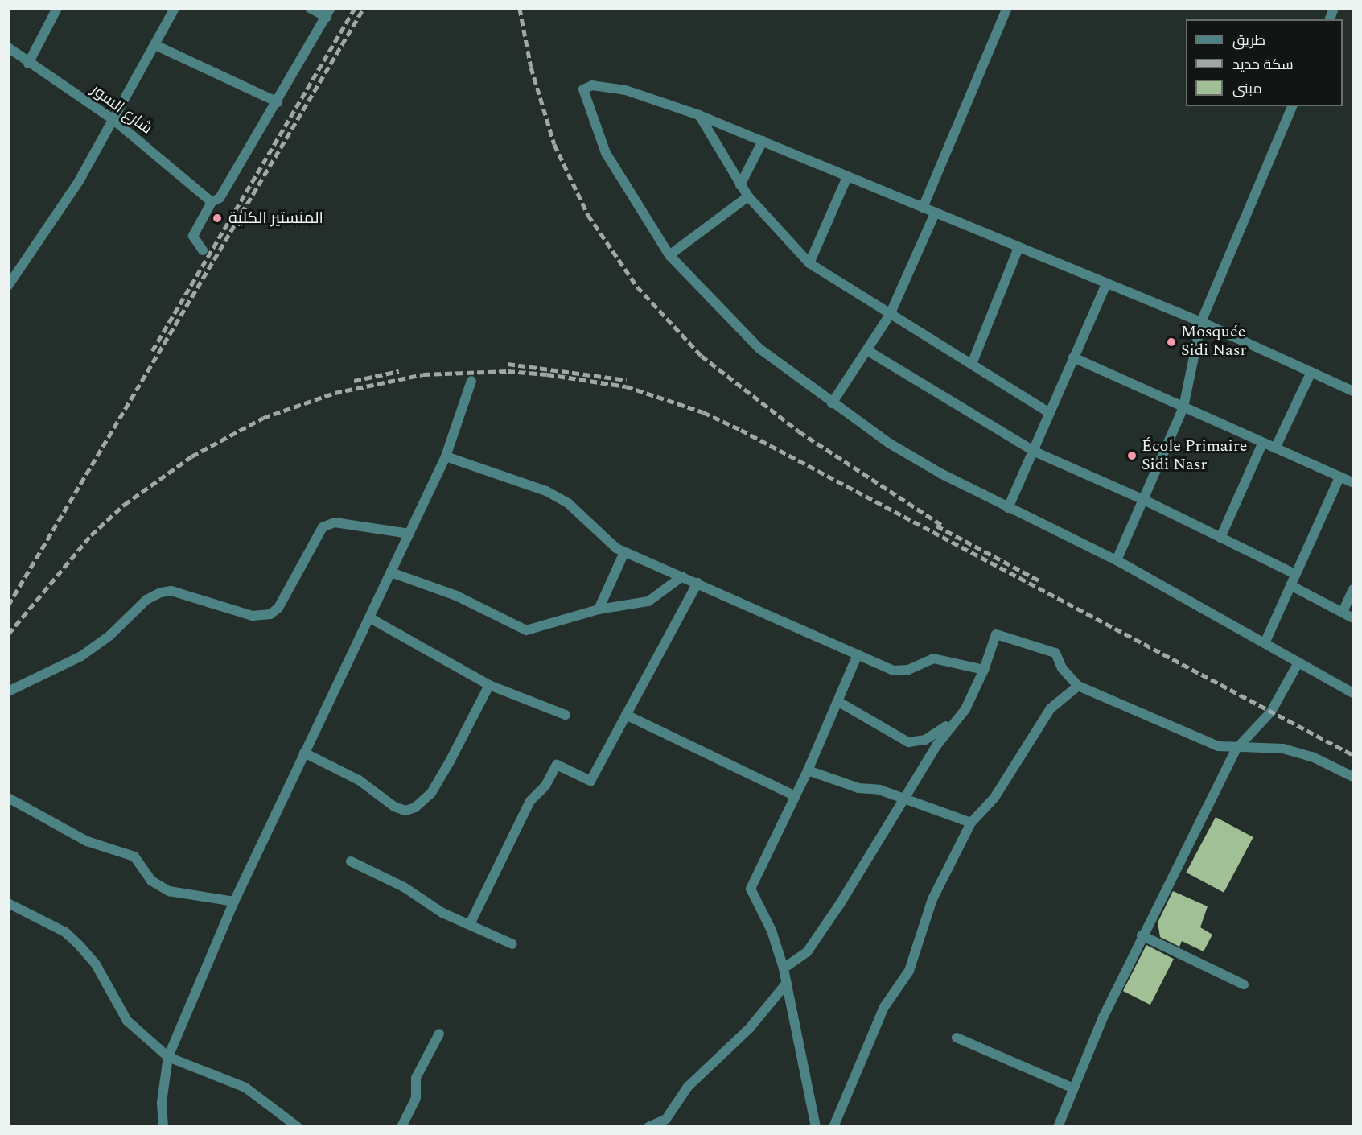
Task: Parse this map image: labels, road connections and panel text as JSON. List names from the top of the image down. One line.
{"streets":{"street":["شارع السور"]},"places":["المنستير الكلية","Mosquée Sidi Nasr","École Primaire Sidi Nasr"],"legend":["طريق","سكة حديد","مبنى"]}
